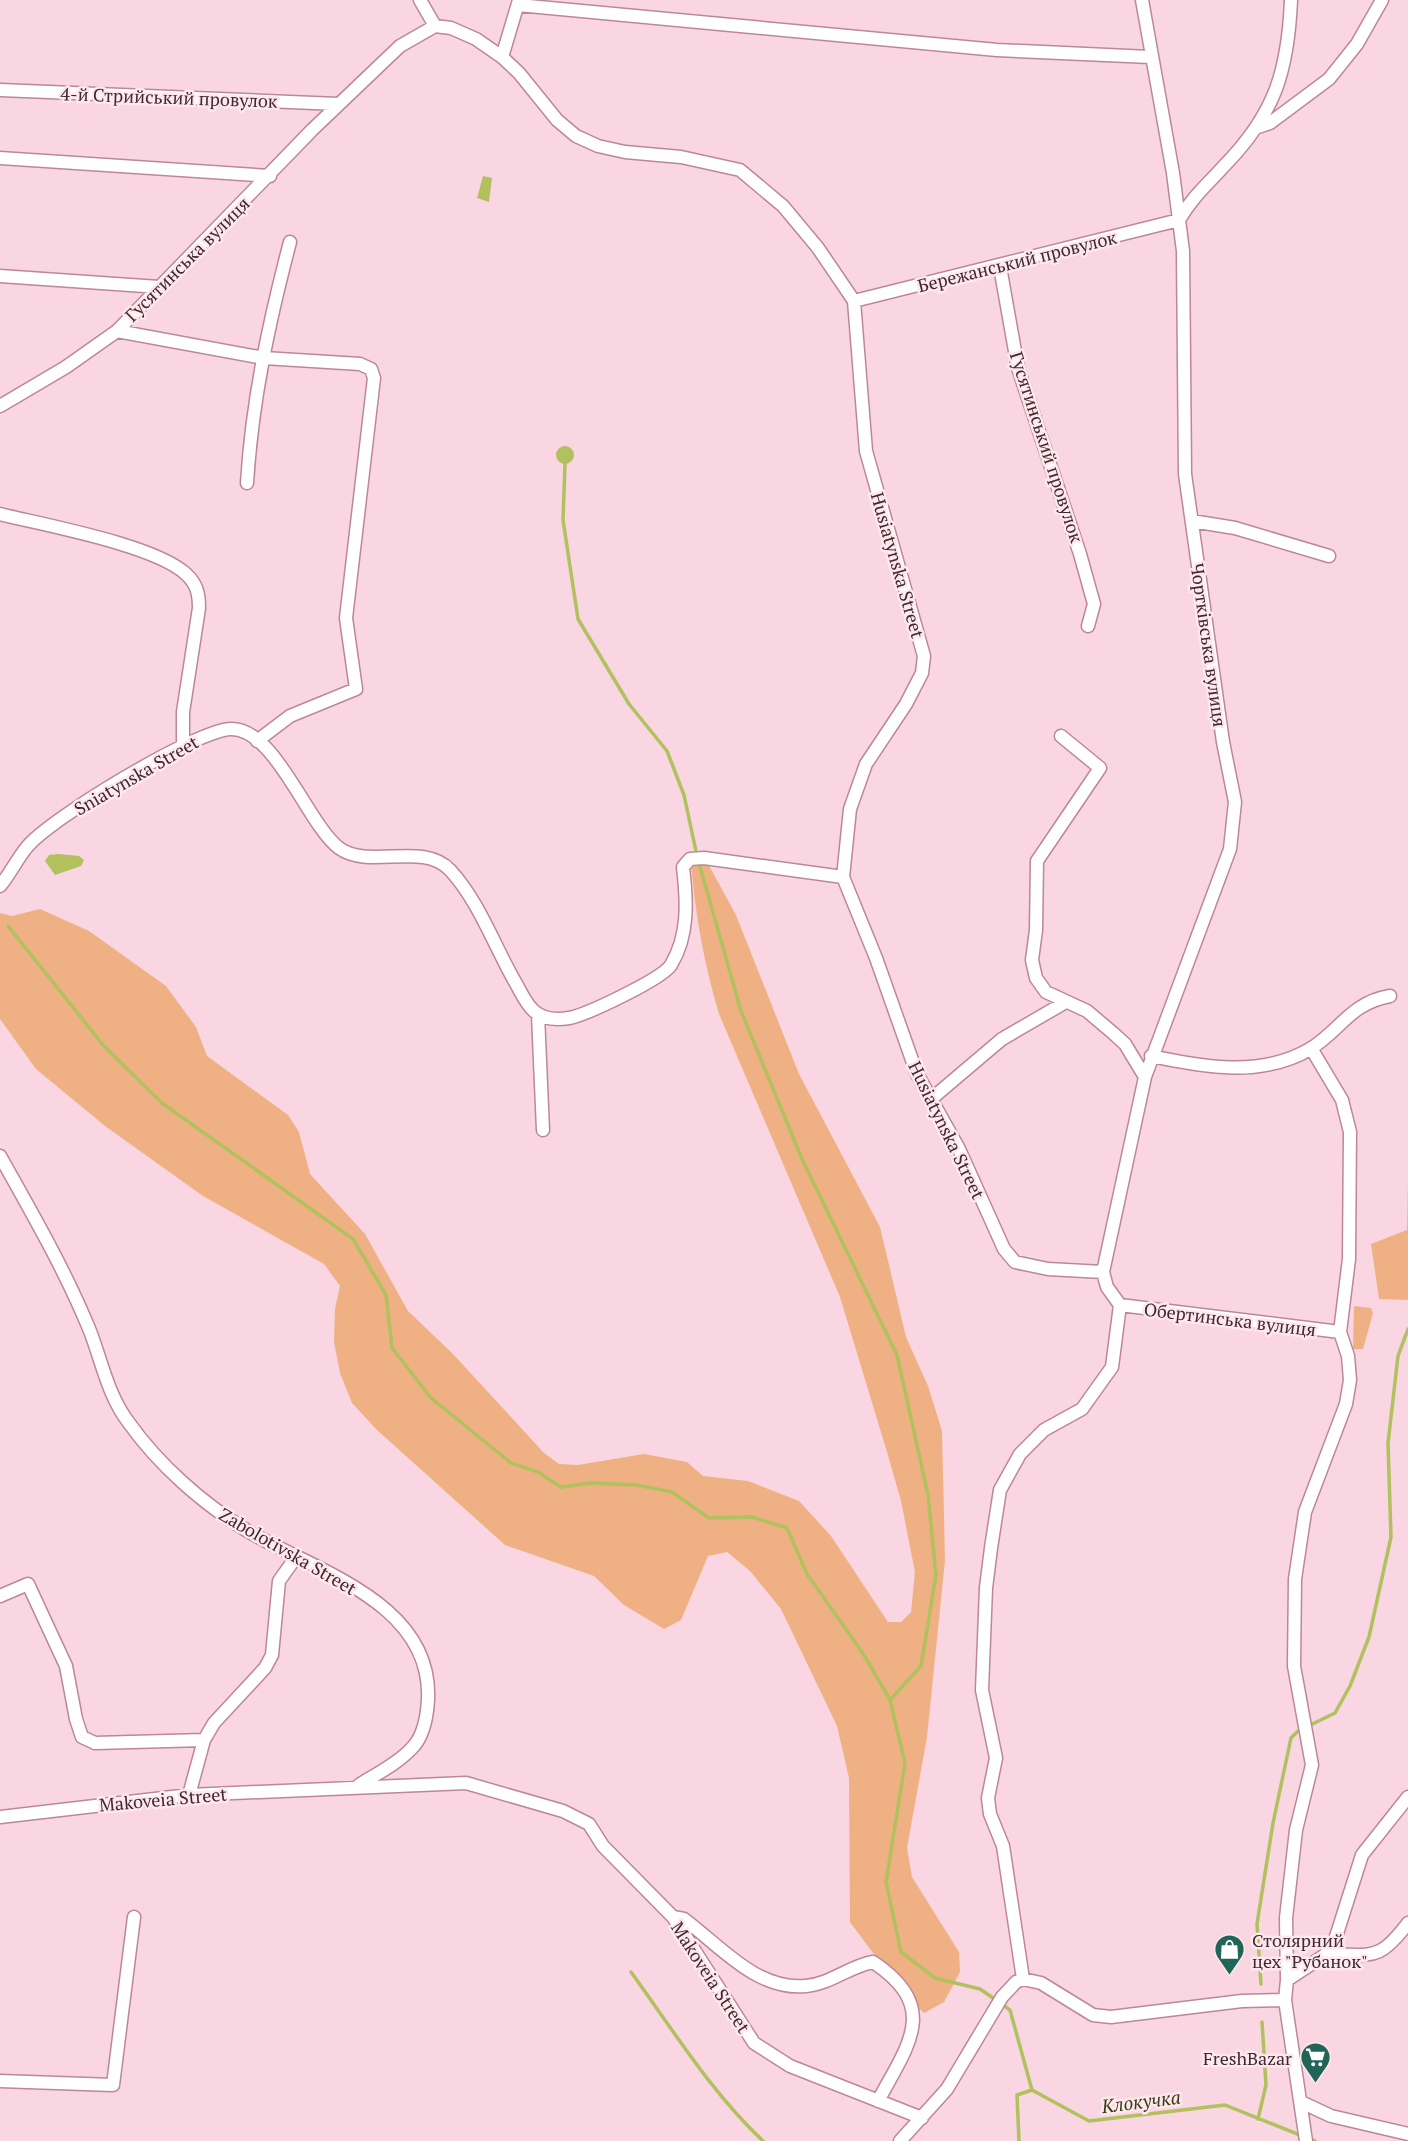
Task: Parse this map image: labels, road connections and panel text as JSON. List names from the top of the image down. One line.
{"streets":{"street":["4-й Стрийський провулок","Гусятинська вулиця","Бережанський провулок","Гусятинський провулок","Husiatynska Street","Чортківська вулиця","Sniatynska Street","Обертинська вулиця","Zabolotivska Street","Makoveia Street"]},"crossings":[["4-й Стрийський провулок","Гусятинська вулиця"],["Гусятинська вулиця","Sniatynska Street"],["Бережанський провулок","Гусятинський провулок"],["Бережанський провулок","Husiatynska Street"],["Бережанський провулок","Чортківська вулиця"],["Husiatynska Street","Чортківська вулиця"],["Husiatynska Street","Обертинська вулиця"],["Чортківська вулиця","Обертинська вулиця"],["Zabolotivska Street","Makoveia Street"]],"water":["Клокучка"],"places":{"shop":["Столярний цех \"Рубанок\""],"supermarket":["FreshBazar"]}}
